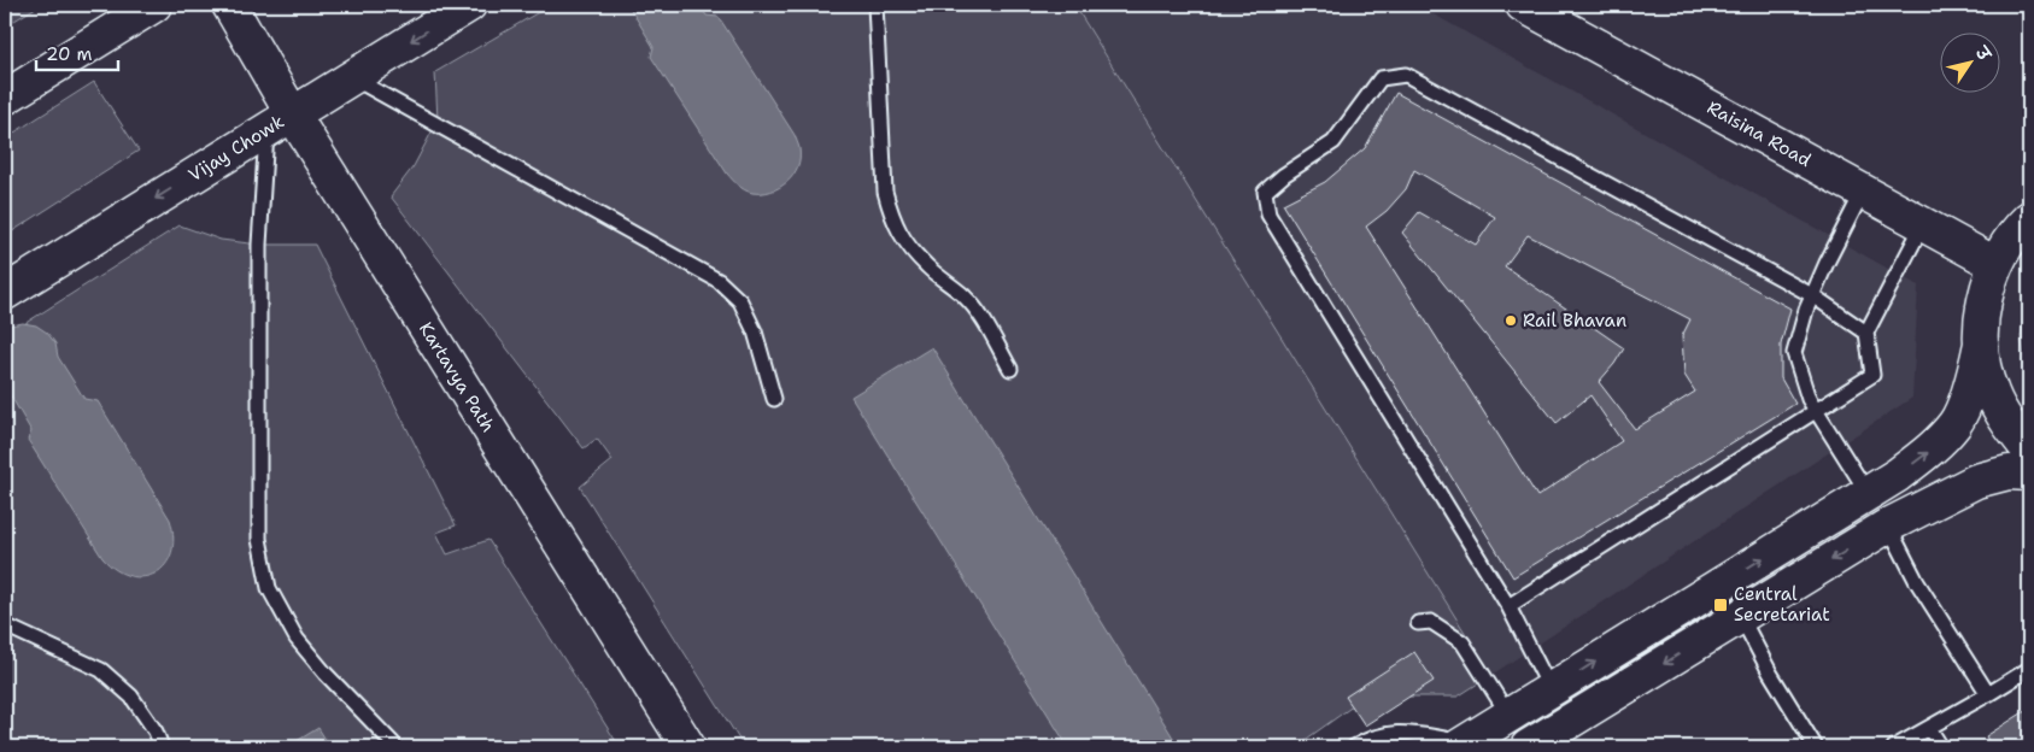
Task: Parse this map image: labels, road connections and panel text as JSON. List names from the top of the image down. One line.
{"streets":{"main road":["Raisina Road","Vijay Chowk","Kartavya Path"]},"crossings":[["Vijay Chowk","Kartavya Path"]],"places":{"other":["Rail Bhavan"],"transit":["Central Secretariat"]},"scale_bar":"20 m","north":"top right"}
